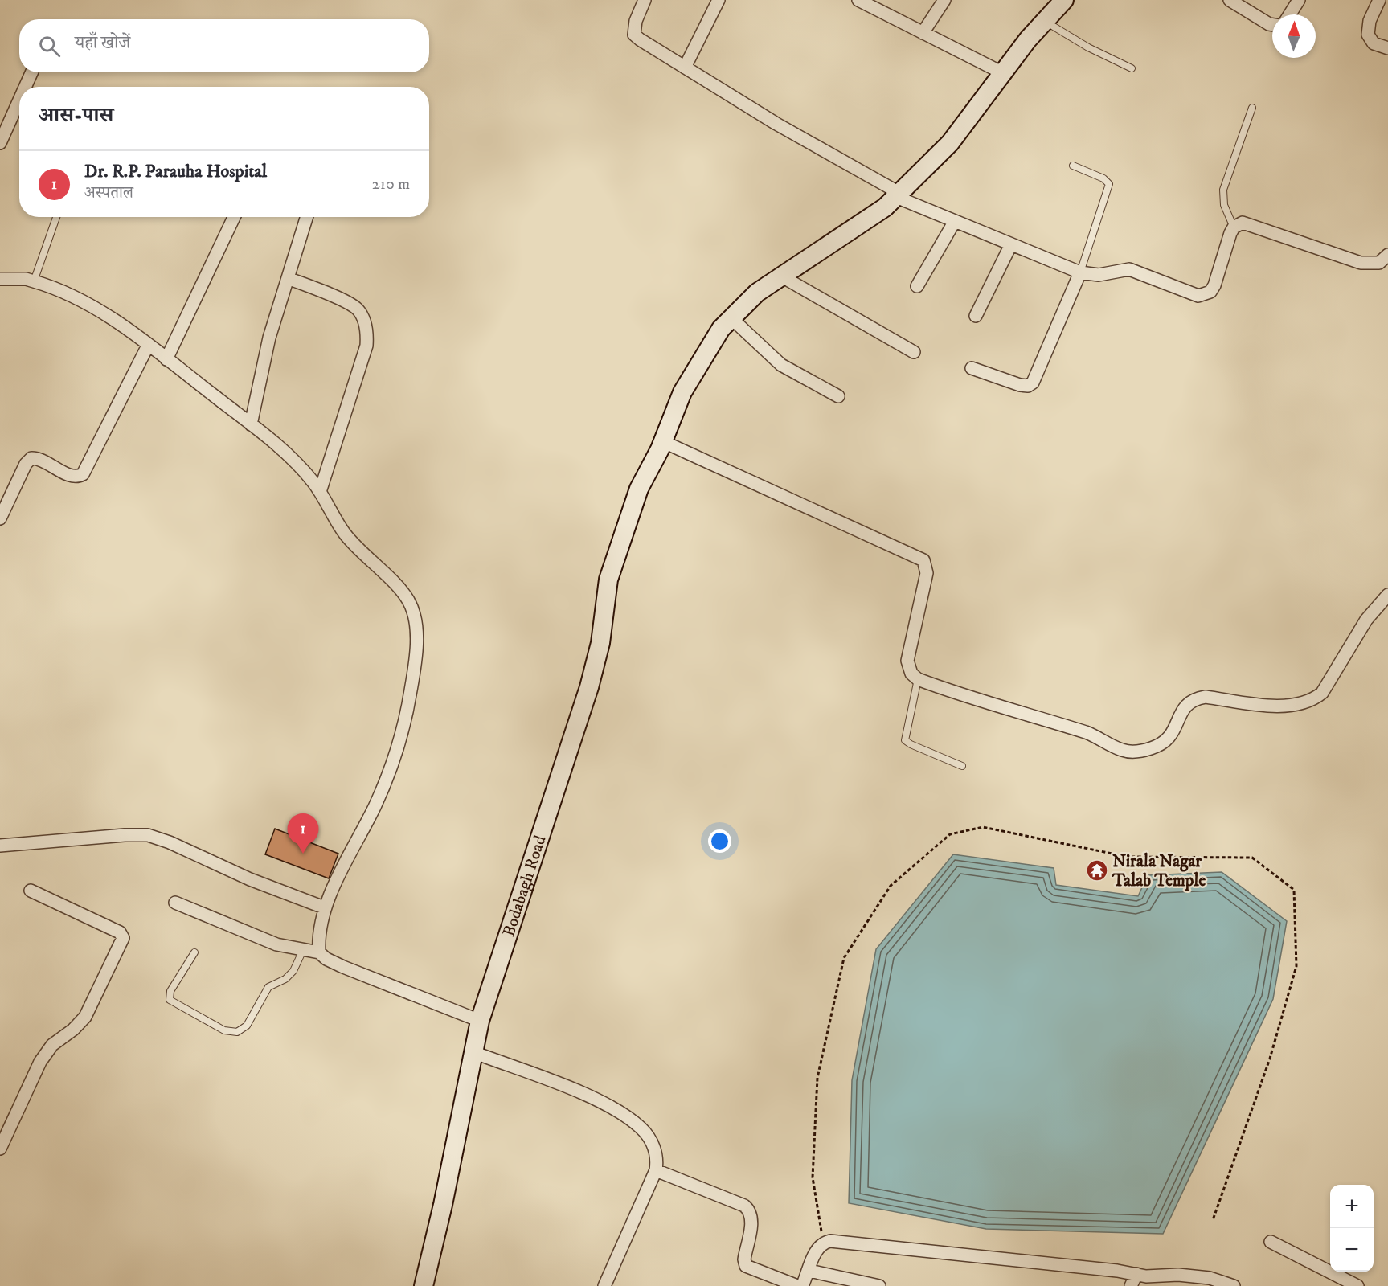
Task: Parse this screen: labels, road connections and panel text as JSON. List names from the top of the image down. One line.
{"streets":{"street":["Bodabagh Road"]},"places":{"temple":["Nirala Nagar Talab Temple"]},"north":"top","page":{"search":"यहाँ खोजें","heading":"आस-पास","list":[{"mark":"1","name":"Dr. R.P. Parauha Hospital","note":"अस्पताल","value":"210 m"}],"pins":"1","map_buttons":["+","−"]}}
